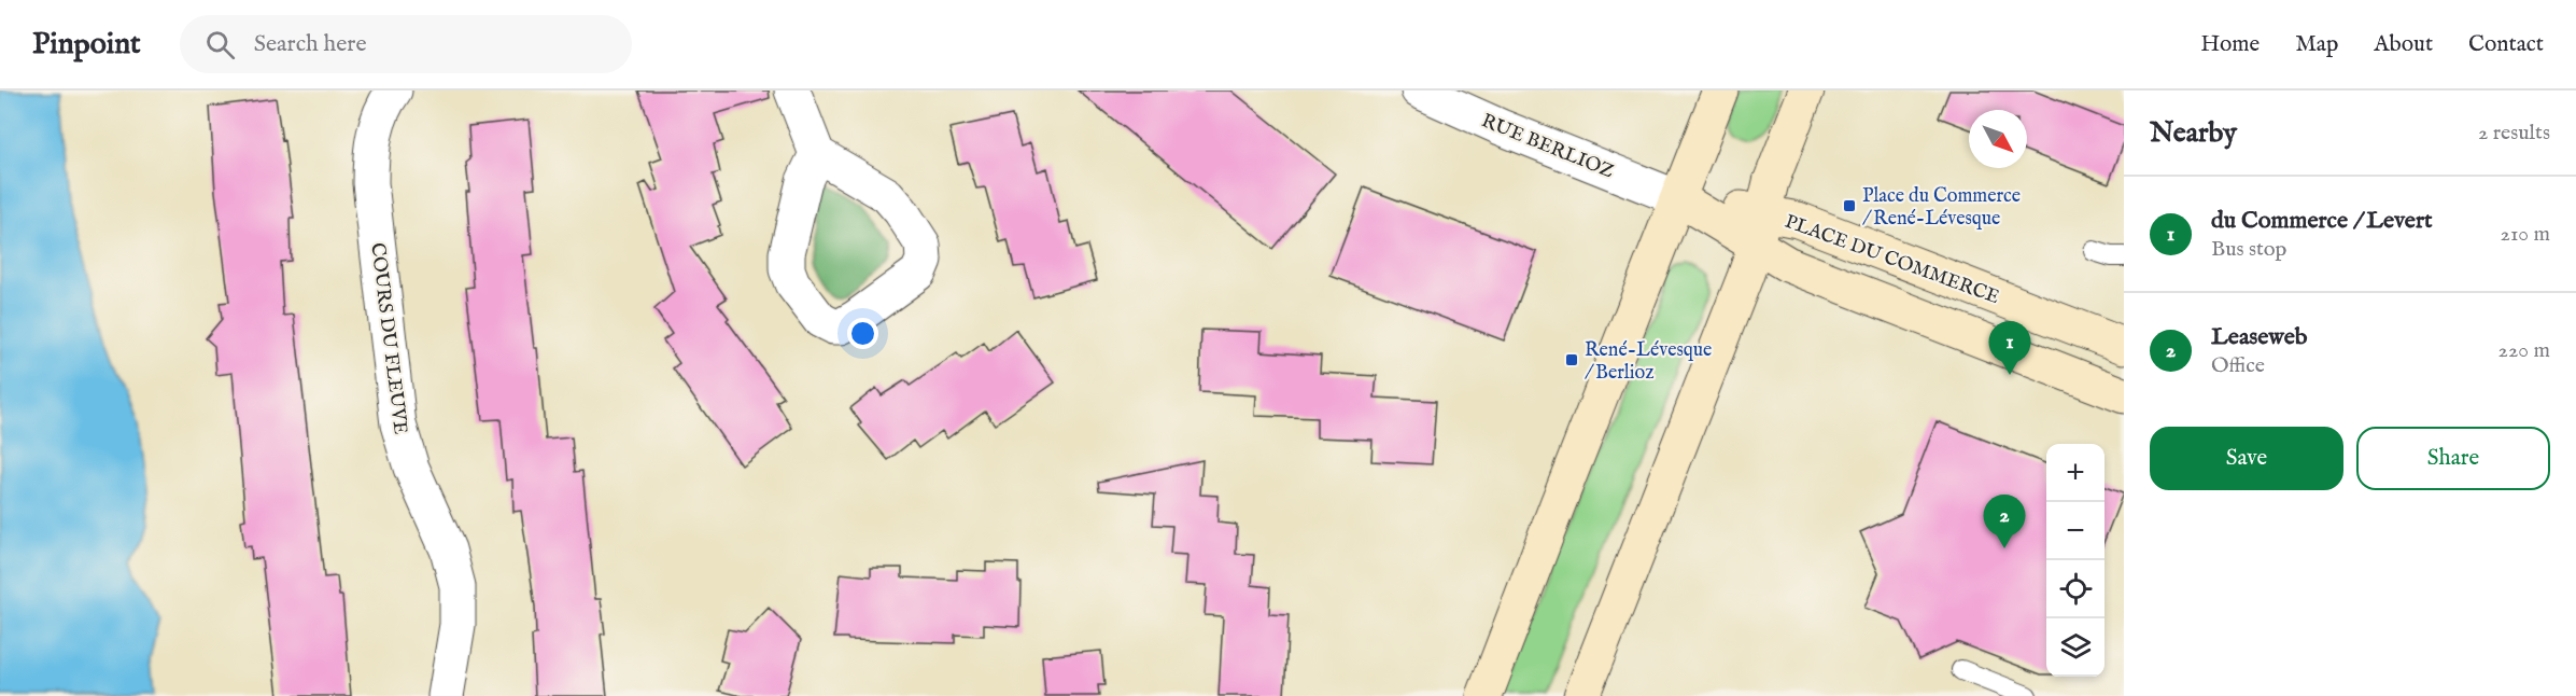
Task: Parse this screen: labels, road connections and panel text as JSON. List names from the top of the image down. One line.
{"streets":{"street":["RUE BERLIOZ","PLACE DU COMMERCE","COURS DU FLEUVE"]},"crossings":[["RUE BERLIOZ","PLACE DU COMMERCE"]],"places":{"transit":["Place du Commerce / René-Lévesque","René-Lévesque / Berlioz"]},"north":"bottom right","page":{"header":"Pinpoint","search":"Search here","nav":["Home","Map","About","Contact"],"heading":["Nearby","2 results"],"list":[{"mark":"1","name":"du Commerce / Levert","note":"Bus stop","value":"210 m"},{"mark":"2","name":"Leaseweb","note":"Office","value":"220 m"}],"pins":["1","2"],"buttons":["Save","Share"],"map_buttons":["+","−"]}}
